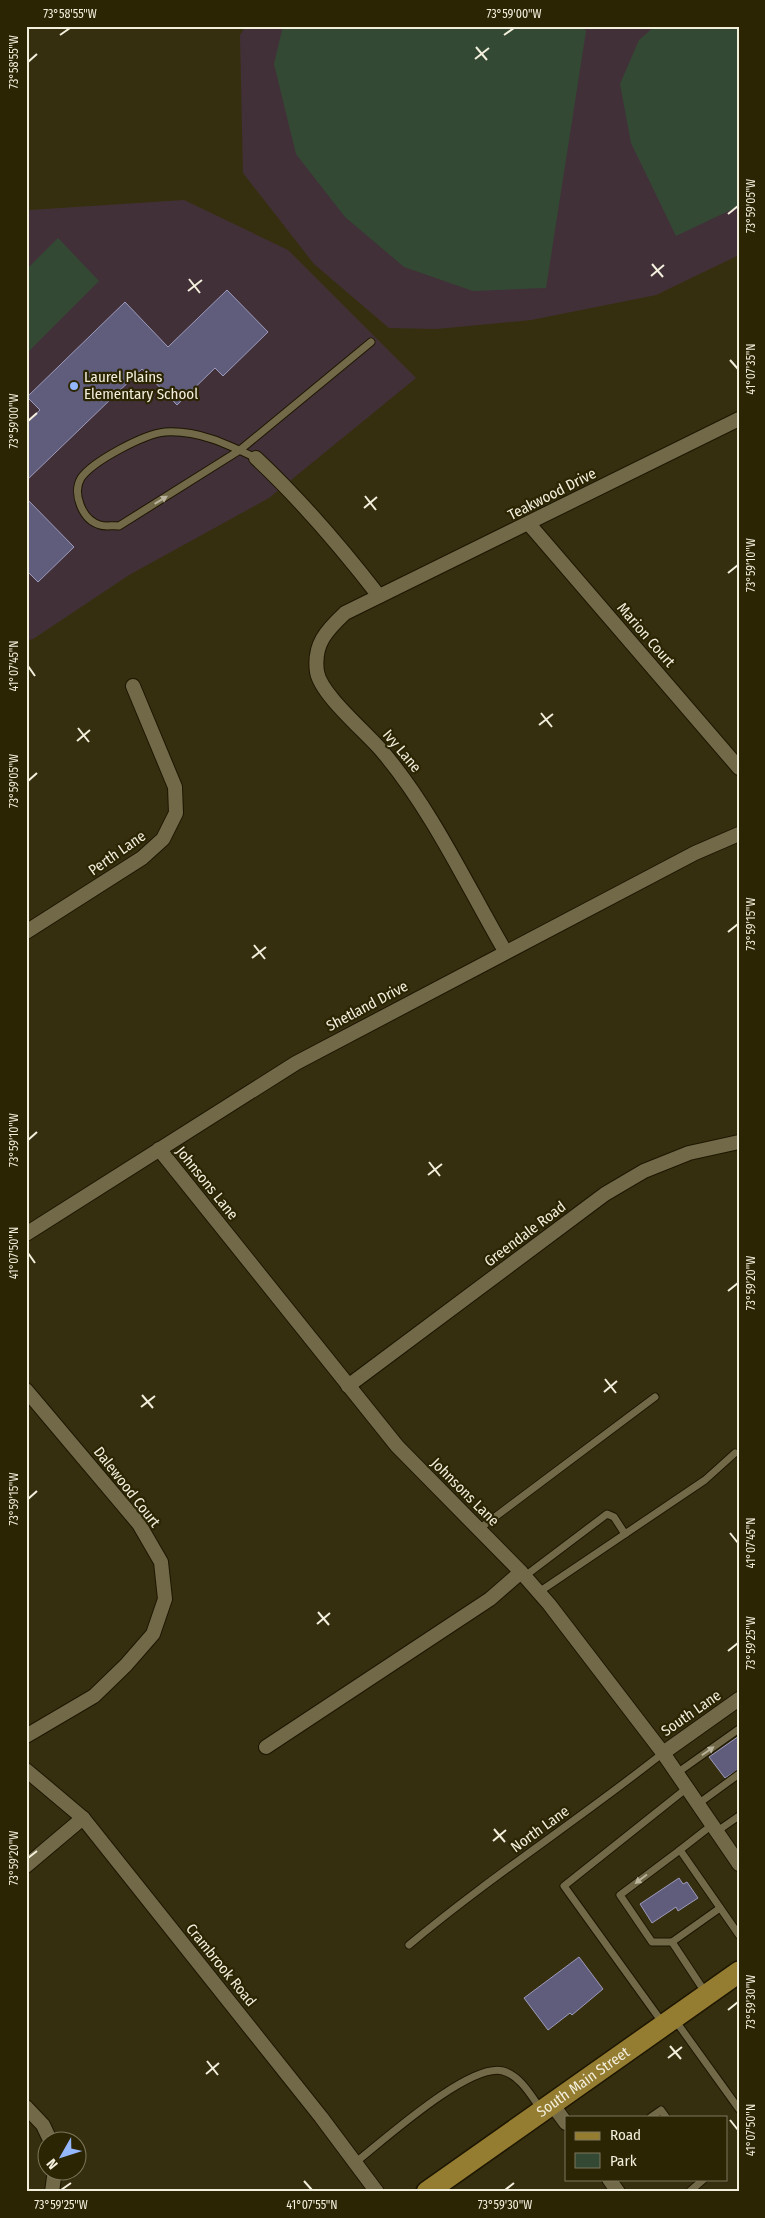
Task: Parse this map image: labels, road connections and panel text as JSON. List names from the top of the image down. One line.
{"streets":{"main road":["South Main Street"],"street":["Teakwood Drive","Marion Court","Ivy Lane","Perth Lane","Shetland Drive","Johnsons Lane","Greendale Road","Dalewood Court","South Lane","Crambrook Road"],"lane":["North Lane"]},"crossings":[["Teakwood Drive","Marion Court"],["Teakwood Drive","Ivy Lane"],["Ivy Lane","Shetland Drive"],["Shetland Drive","Johnsons Lane"],["Johnsons Lane","Greendale Road"],["Johnsons Lane","South Lane"],["Johnsons Lane","North Lane"],["South Lane","North Lane"]],"places":["Laurel Plains Elementary School"],"legend":["Road","Park"],"north":"bottom left","coordinates":["73°58'55\"W","73°59'00\"W","73°59'05\"W","41°07'35\"N","73°59'10\"W","41°07'45\"N","73°59'15\"W","41°07'50\"N","73°59'20\"W","73°59'25\"W","73°59'30\"W","41°07'55\"N"]}
